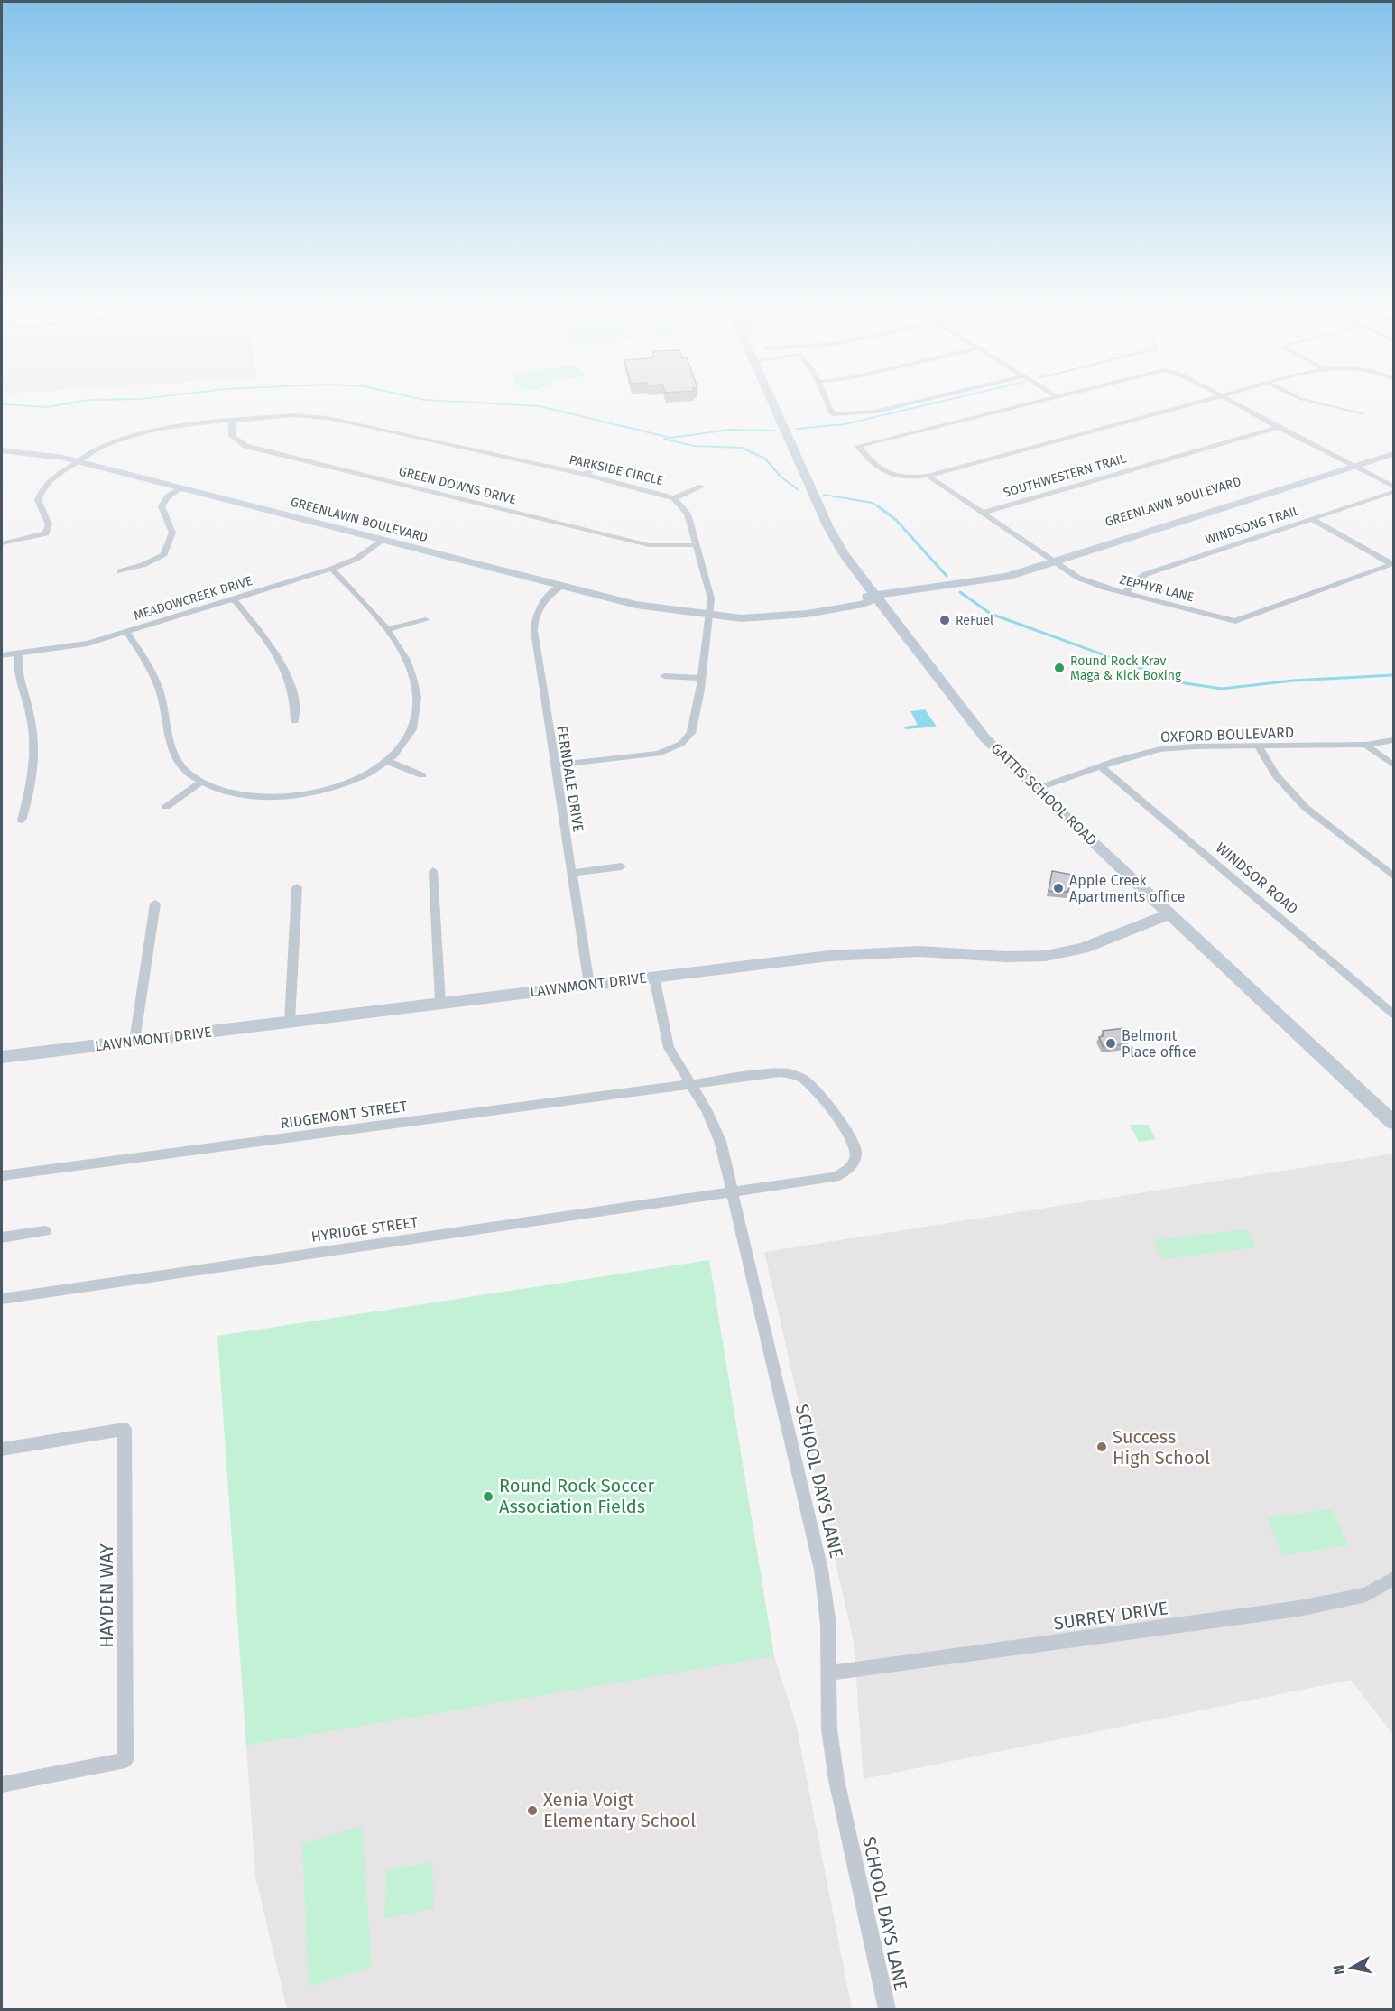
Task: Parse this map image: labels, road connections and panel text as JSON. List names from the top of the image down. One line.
{"streets":{"main road":["GREENLAWN BOULEVARD","GATTIS SCHOOL ROAD","LAWNMONT DRIVE"],"street":["PARKSIDE CIRCLE","SOUTHWESTERN TRAIL","GREEN DOWNS DRIVE","WINDSONG TRAIL","ZEPHYR LANE","MEADOWCREEK DRIVE","OXFORD BOULEVARD","FERNDALE DRIVE","WINDSOR ROAD","RIDGEMONT STREET","HYRIDGE STREET","SCHOOL DAYS LANE","HAYDEN WAY","SURREY DRIVE"]},"crossings":[["PARKSIDE CIRCLE","GREEN DOWNS DRIVE"],["PARKSIDE CIRCLE","GREENLAWN BOULEVARD"],["PARKSIDE CIRCLE","FERNDALE DRIVE"],["SOUTHWESTERN TRAIL","ZEPHYR LANE"],["GREENLAWN BOULEVARD","ZEPHYR LANE"],["GREENLAWN BOULEVARD","MEADOWCREEK DRIVE"],["GREENLAWN BOULEVARD","FERNDALE DRIVE"],["GREENLAWN BOULEVARD","GATTIS SCHOOL ROAD"],["WINDSONG TRAIL","ZEPHYR LANE"],["OXFORD BOULEVARD","GATTIS SCHOOL ROAD"],["OXFORD BOULEVARD","WINDSOR ROAD"],["FERNDALE DRIVE","LAWNMONT DRIVE"],["GATTIS SCHOOL ROAD","LAWNMONT DRIVE"],["LAWNMONT DRIVE","SCHOOL DAYS LANE"],["RIDGEMONT STREET","HYRIDGE STREET"],["RIDGEMONT STREET","SCHOOL DAYS LANE"],["HYRIDGE STREET","SCHOOL DAYS LANE"],["SCHOOL DAYS LANE","SURREY DRIVE"]],"places":["ReFuel","Round Rock Krav Maga & Kick Boxing","Apple Creek Apartments office","Belmont Place office","Success High School","Round Rock Soccer Association Fields","Xenia Voigt Elementary School"],"north":"left"}
